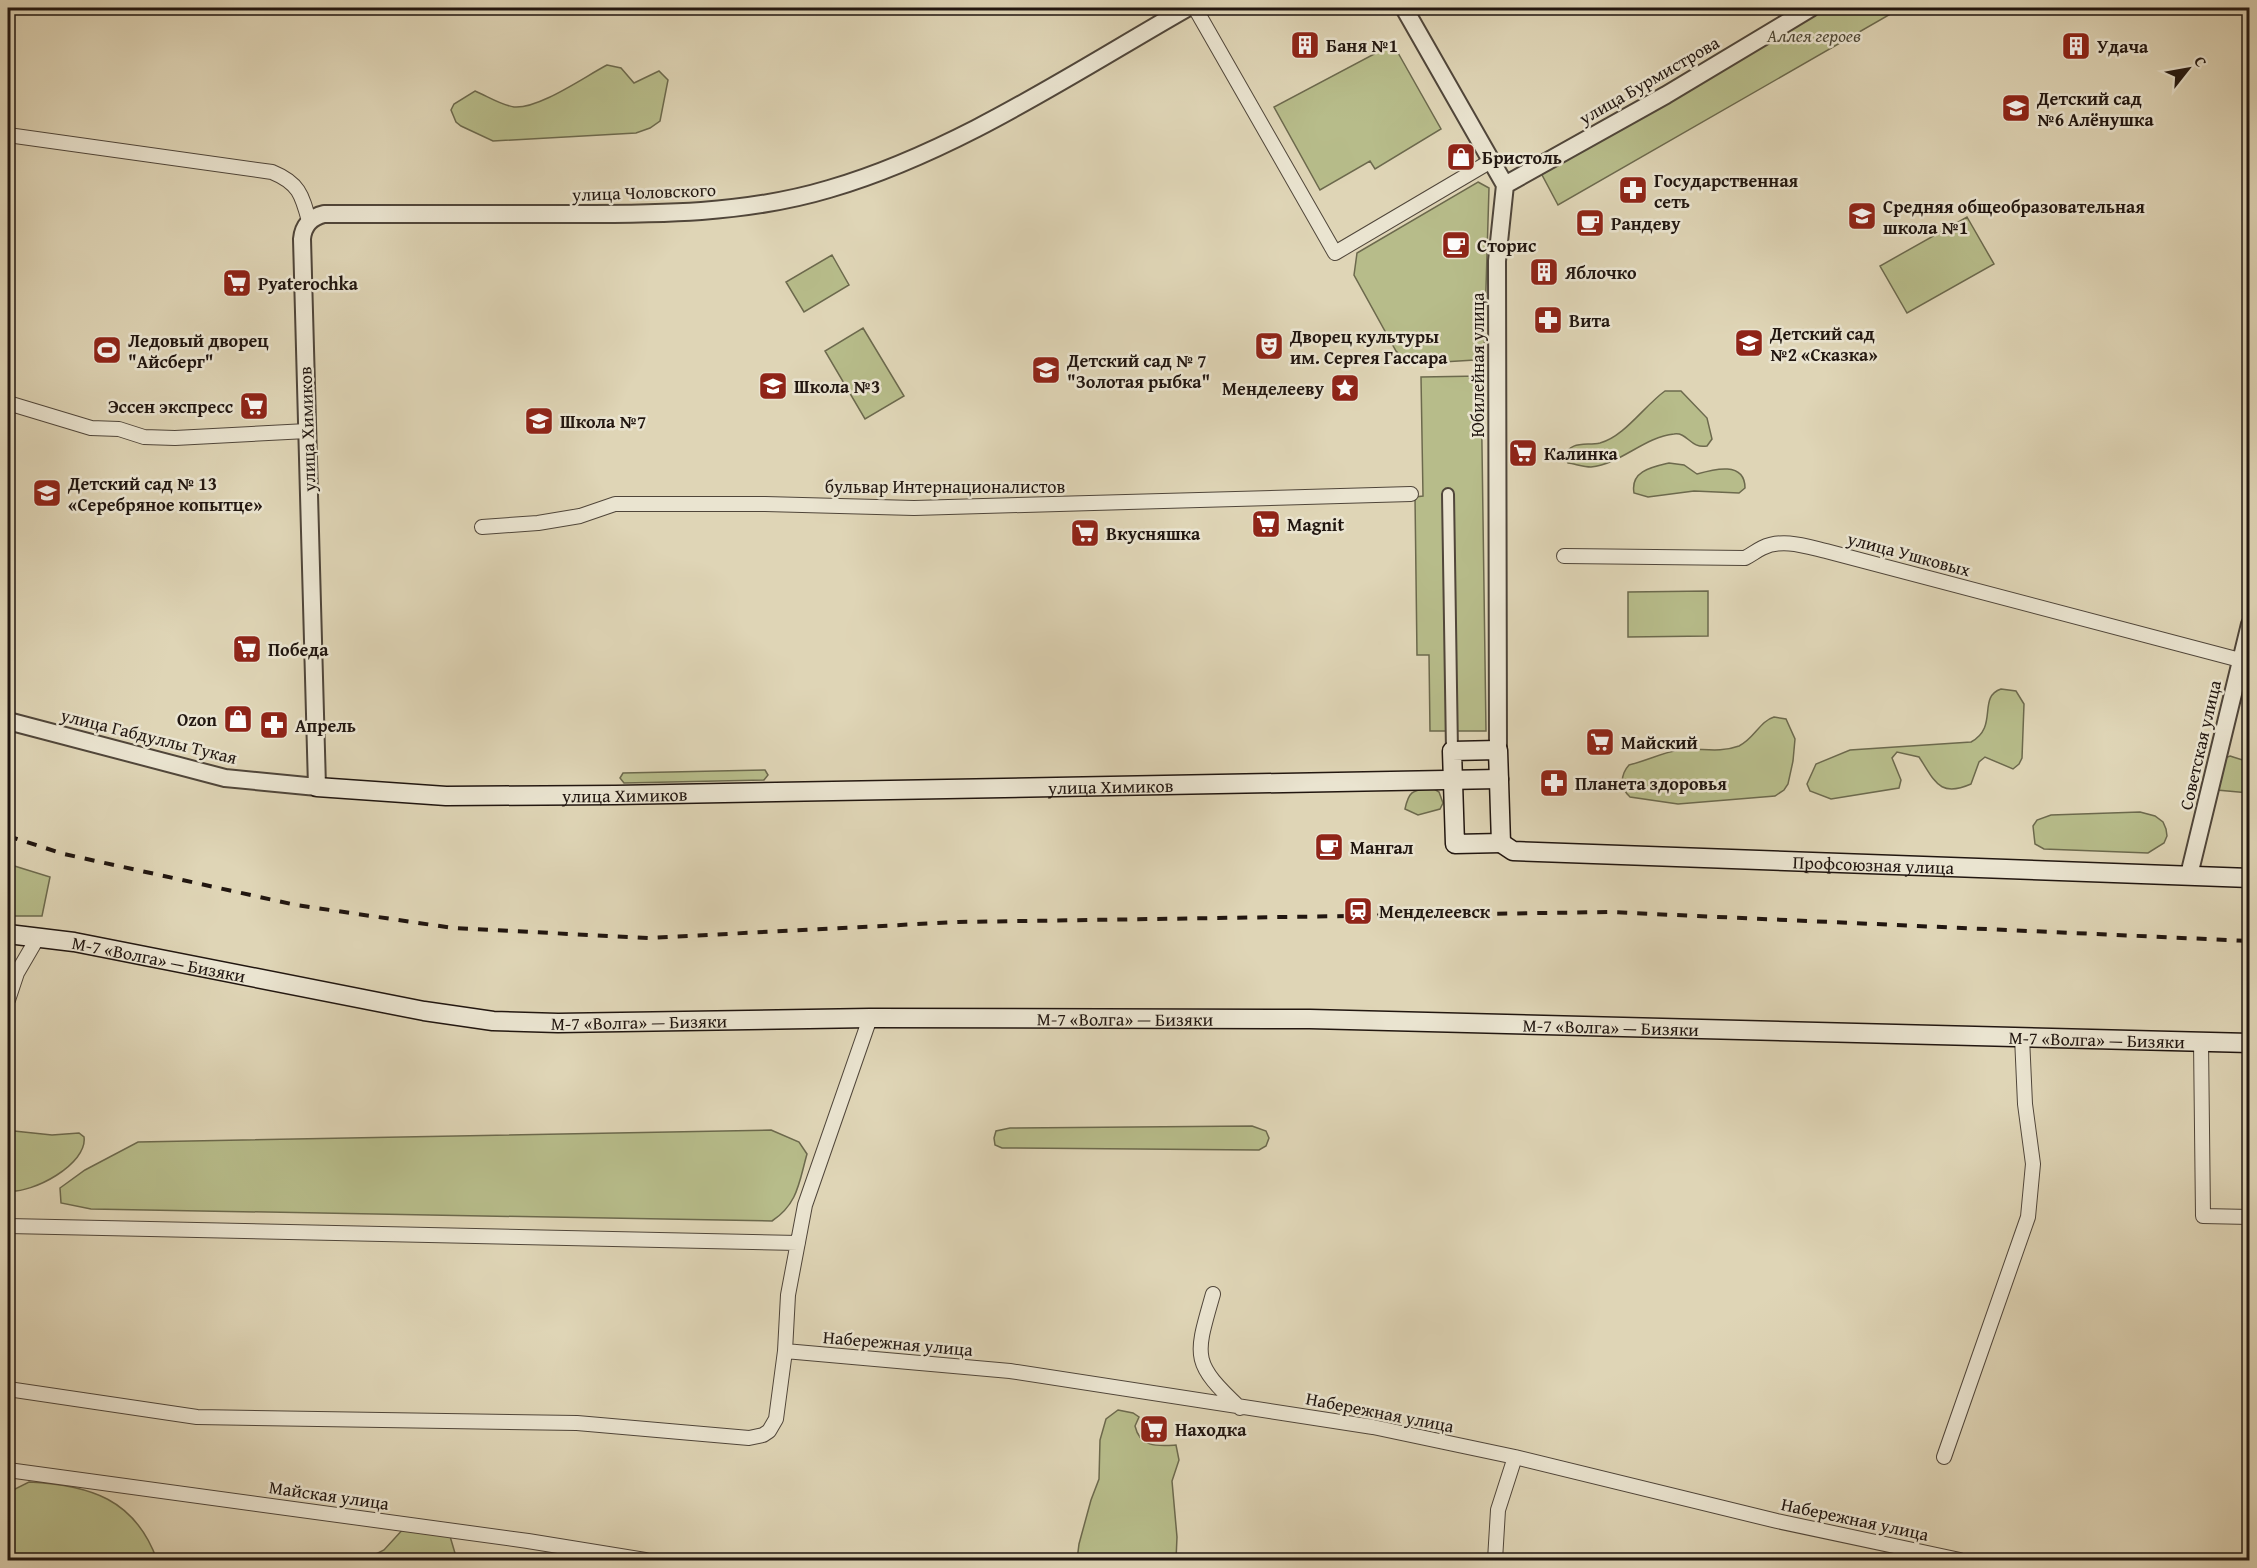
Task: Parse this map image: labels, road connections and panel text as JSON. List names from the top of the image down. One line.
{"streets":{"main road":["улица Химиков","Профсоюзная улица","М-7 «Волга» — Бизяки"],"street":["улица Бурмистрова","улица Чоловского","Юбилейная улица","бульвар Интернационалистов","улица Ушковых","улица Габдуллы Тукая","Советская улица","Набережная улица","Майская улица"]},"crossings":[["улица Бурмистрова","Юбилейная улица"],["улица Чоловского","улица Химиков"],["улица Химиков","улица Габдуллы Тукая"],["улица Ушковых","Советская улица"],["Советская улица","Профсоюзная улица"]],"parks":["Аллея героев"],"places":{"building":["Баня №1","Удача","Яблочко"],"school or university":["Детский сад №6 Алёнушка","Средняя общеобразовательная школа №1","Детский сад №2 «Сказка»","Детский сад № 7 \"Золотая рыбка\"","Школа №3","Школа №7","Детский сад № 13 «Серебряное копытце»"],"shop":["Бристоль","Ozon"],"pharmacy":["Государственная сеть","Вита","Апрель","Планета здоровья"],"cafe":["Рандеву","Сторис","Мангал"],"supermarket":["Pyaterochka","Эссен экспресс","Калинка","Magnit","Вкусняшка","Победа","Майский","Находка"],"theatre":["Дворец культуры им. Сергея Гассара"],"sports":["Ледовый дворец \"Айсберг\""],"place":["Менделееву"],"station":["Менделеевск"]},"north":"top right"}
